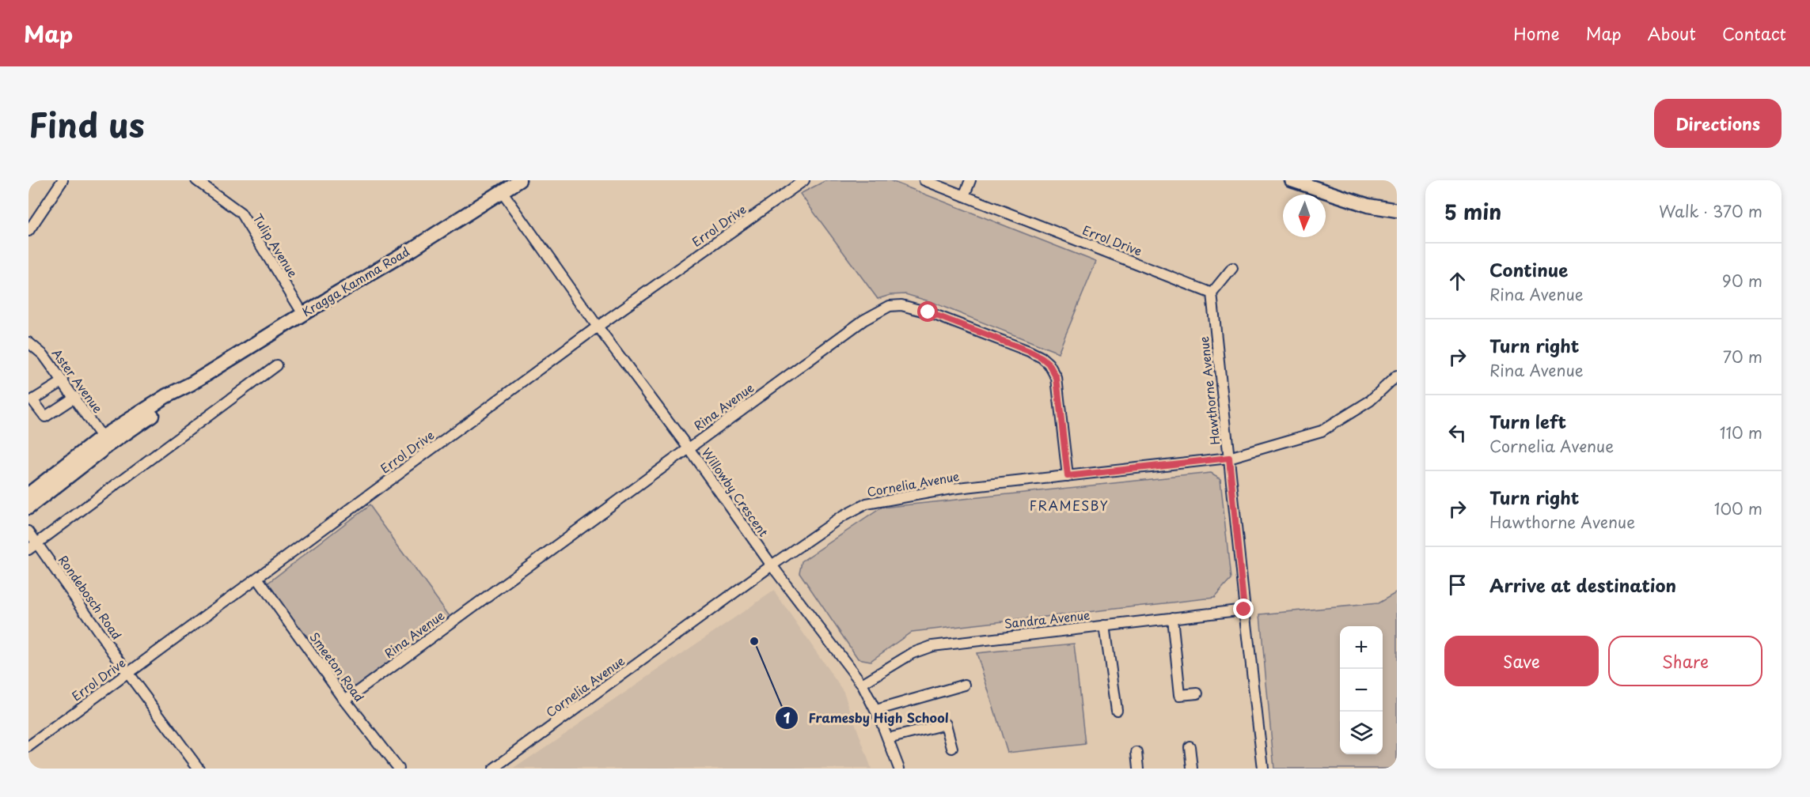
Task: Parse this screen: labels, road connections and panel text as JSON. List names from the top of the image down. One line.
{"streets":{"main road":["Kragga Kamma Road"],"street":["Errol Drive","Tulip Avenue","Aster Avenue","Hawthorne Avenue","Rina Avenue","Cornelia Avenue","Willowby Crescent","Rondebosch Road","Sandra Avenue","Smeeton Road"]},"crossings":[["Errol Drive","Hawthorne Avenue"],["Errol Drive","Willowby Crescent"],["Errol Drive","Rondebosch Road"],["Errol Drive","Smeeton Road"],["Tulip Avenue","Kragga Kamma Road"],["Kragga Kamma Road","Aster Avenue"],["Kragga Kamma Road","Willowby Crescent"],["Hawthorne Avenue","Cornelia Avenue"],["Hawthorne Avenue","Sandra Avenue"],["Rina Avenue","Cornelia Avenue"],["Rina Avenue","Willowby Crescent"],["Rina Avenue","Smeeton Road"],["Cornelia Avenue","Willowby Crescent"],["Willowby Crescent","Sandra Avenue"]],"districts":["FRAMESBY"],"places":["Framesby High School"],"north":"bottom","page":{"header":"Map","nav":["Home","Map","About","Contact"],"title":"Find us","buttons":["Directions",["Save","Share"]],"heading":["5 min","Walk · 370 m"],"list":[["Continue","Rina Avenue","90 m"],["Turn right","Rina Avenue","70 m"],["Turn left","Cornelia Avenue","110 m"],["Turn right","Hawthorne Avenue","100 m"],"Arrive at destination"],"map_buttons":["+","−"]}}
